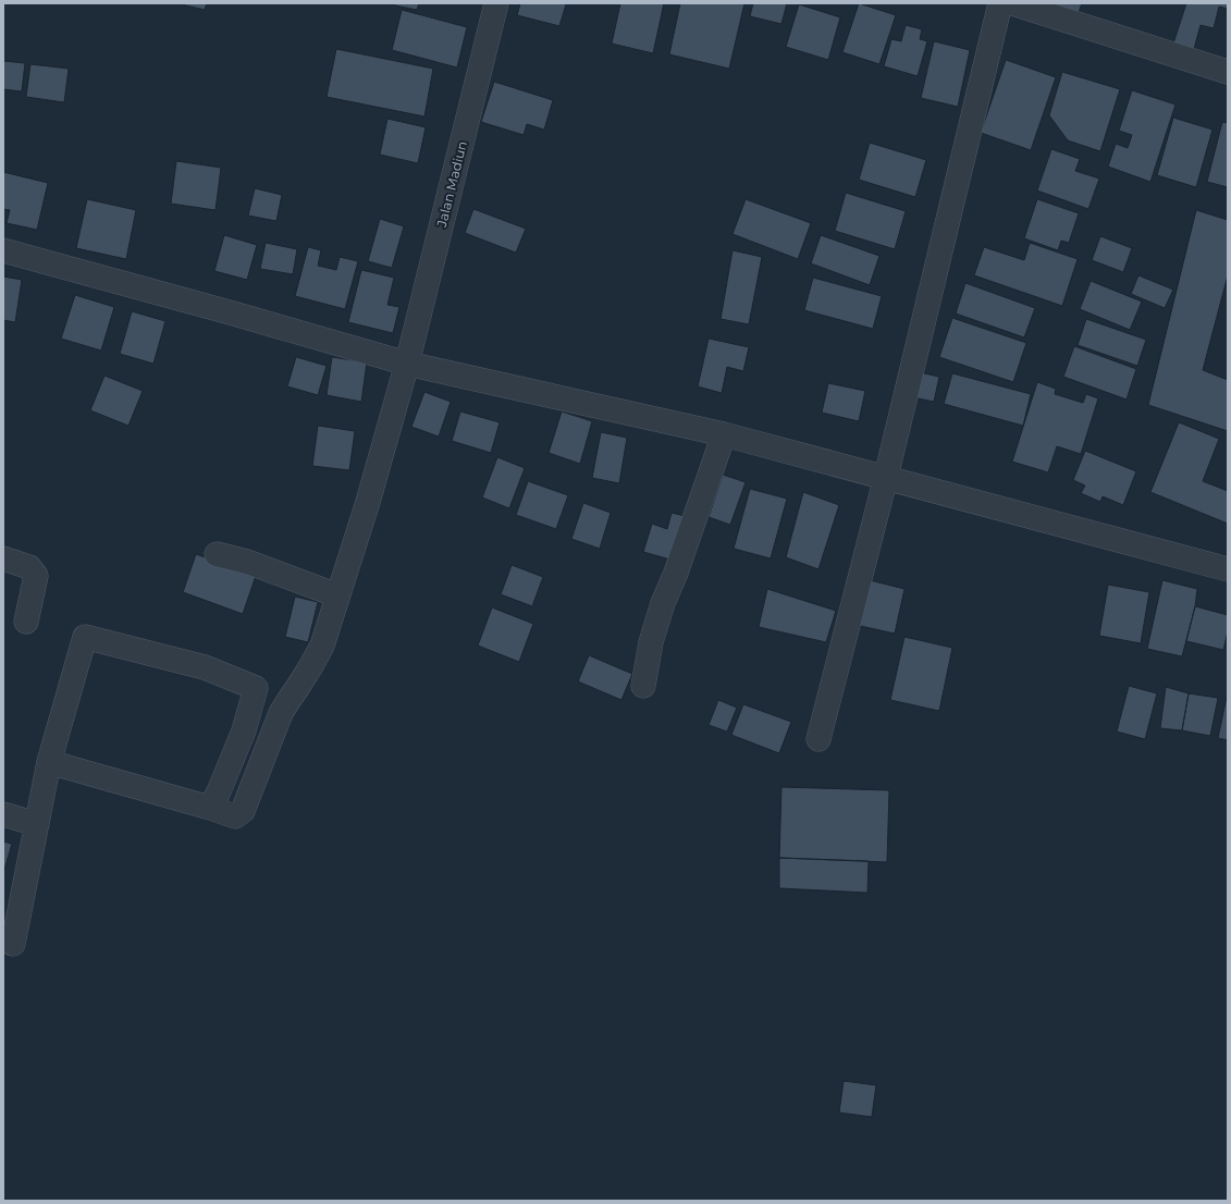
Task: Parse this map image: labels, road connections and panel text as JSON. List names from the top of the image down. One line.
{"streets":{"street":["Jalan Madiun"]}}
